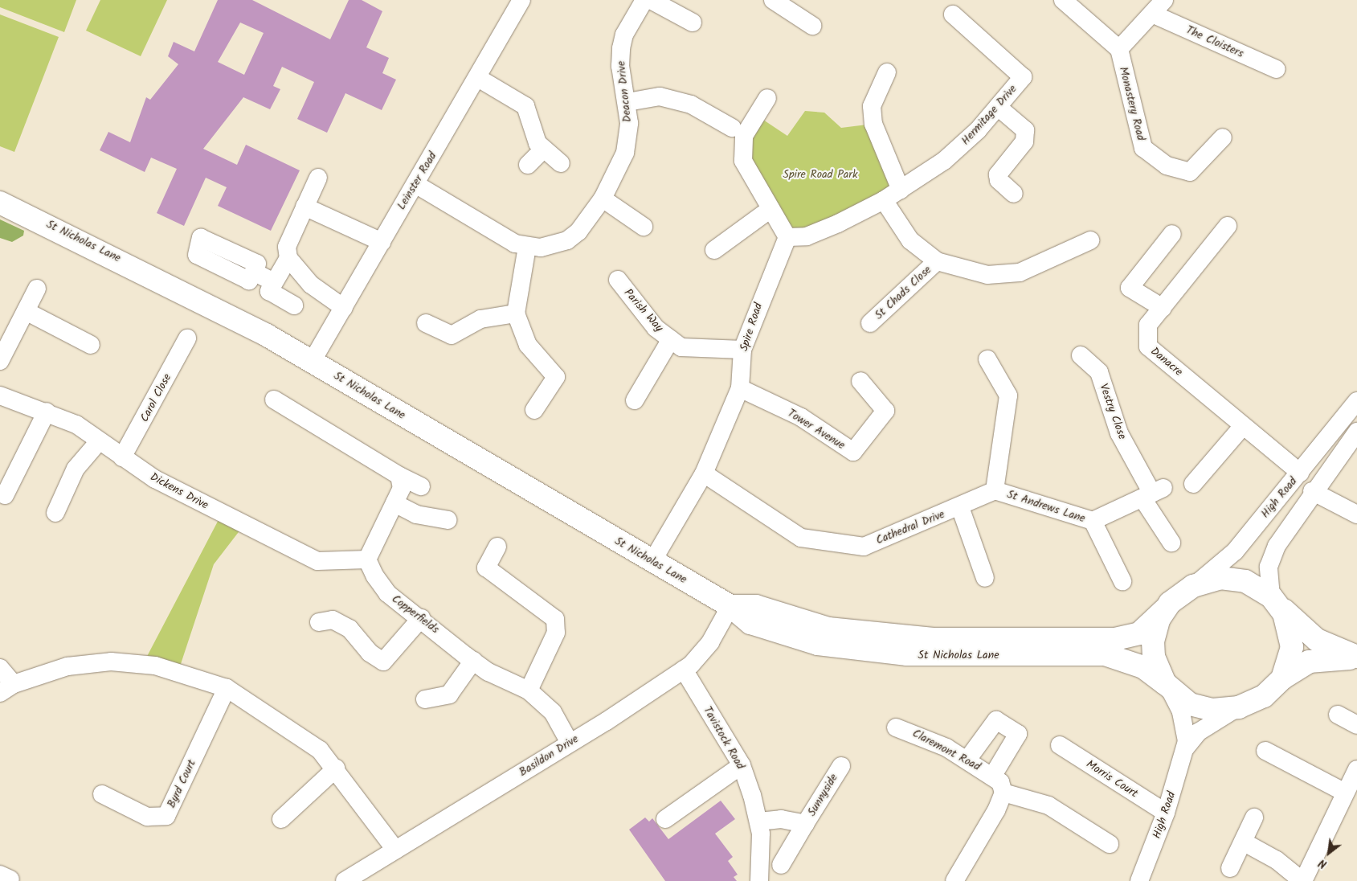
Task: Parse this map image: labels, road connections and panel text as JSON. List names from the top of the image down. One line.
{"streets":{"main road":["St Nicholas Lane"],"street":["The Cloisters","Deacon Drive","Monastery Road","Hermitage Drive","Leinster Road","St Chads Close","Parish Way","Spire Road","Danacre","Carol Close","Vestry Close","Tower Avenue","Dickens Drive","High Road","St Andrews Lane","Cathedral Drive","Copperfields","Tavistock Road","Claremont Road","Basildon Drive","Morris Court","Byrd Court","Sunnyside"]},"crossings":[["Deacon Drive","Leinster Road"],["Hermitage Drive","Spire Road"],["Leinster Road","St Nicholas Lane"],["St Nicholas Lane","Spire Road"],["St Nicholas Lane","High Road"],["St Nicholas Lane","Basildon Drive"],["Parish Way","Spire Road"],["Spire Road","Tower Avenue"],["Spire Road","Cathedral Drive"],["Danacre","High Road"],["Carol Close","Dickens Drive"],["Vestry Close","St Andrews Lane"],["Dickens Drive","Copperfields"],["High Road","Morris Court"],["St Andrews Lane","Cathedral Drive"],["Copperfields","Basildon Drive"],["Tavistock Road","Basildon Drive"],["Tavistock Road","Sunnyside"]],"parks":["Spire Road Park"],"north":"bottom left"}
